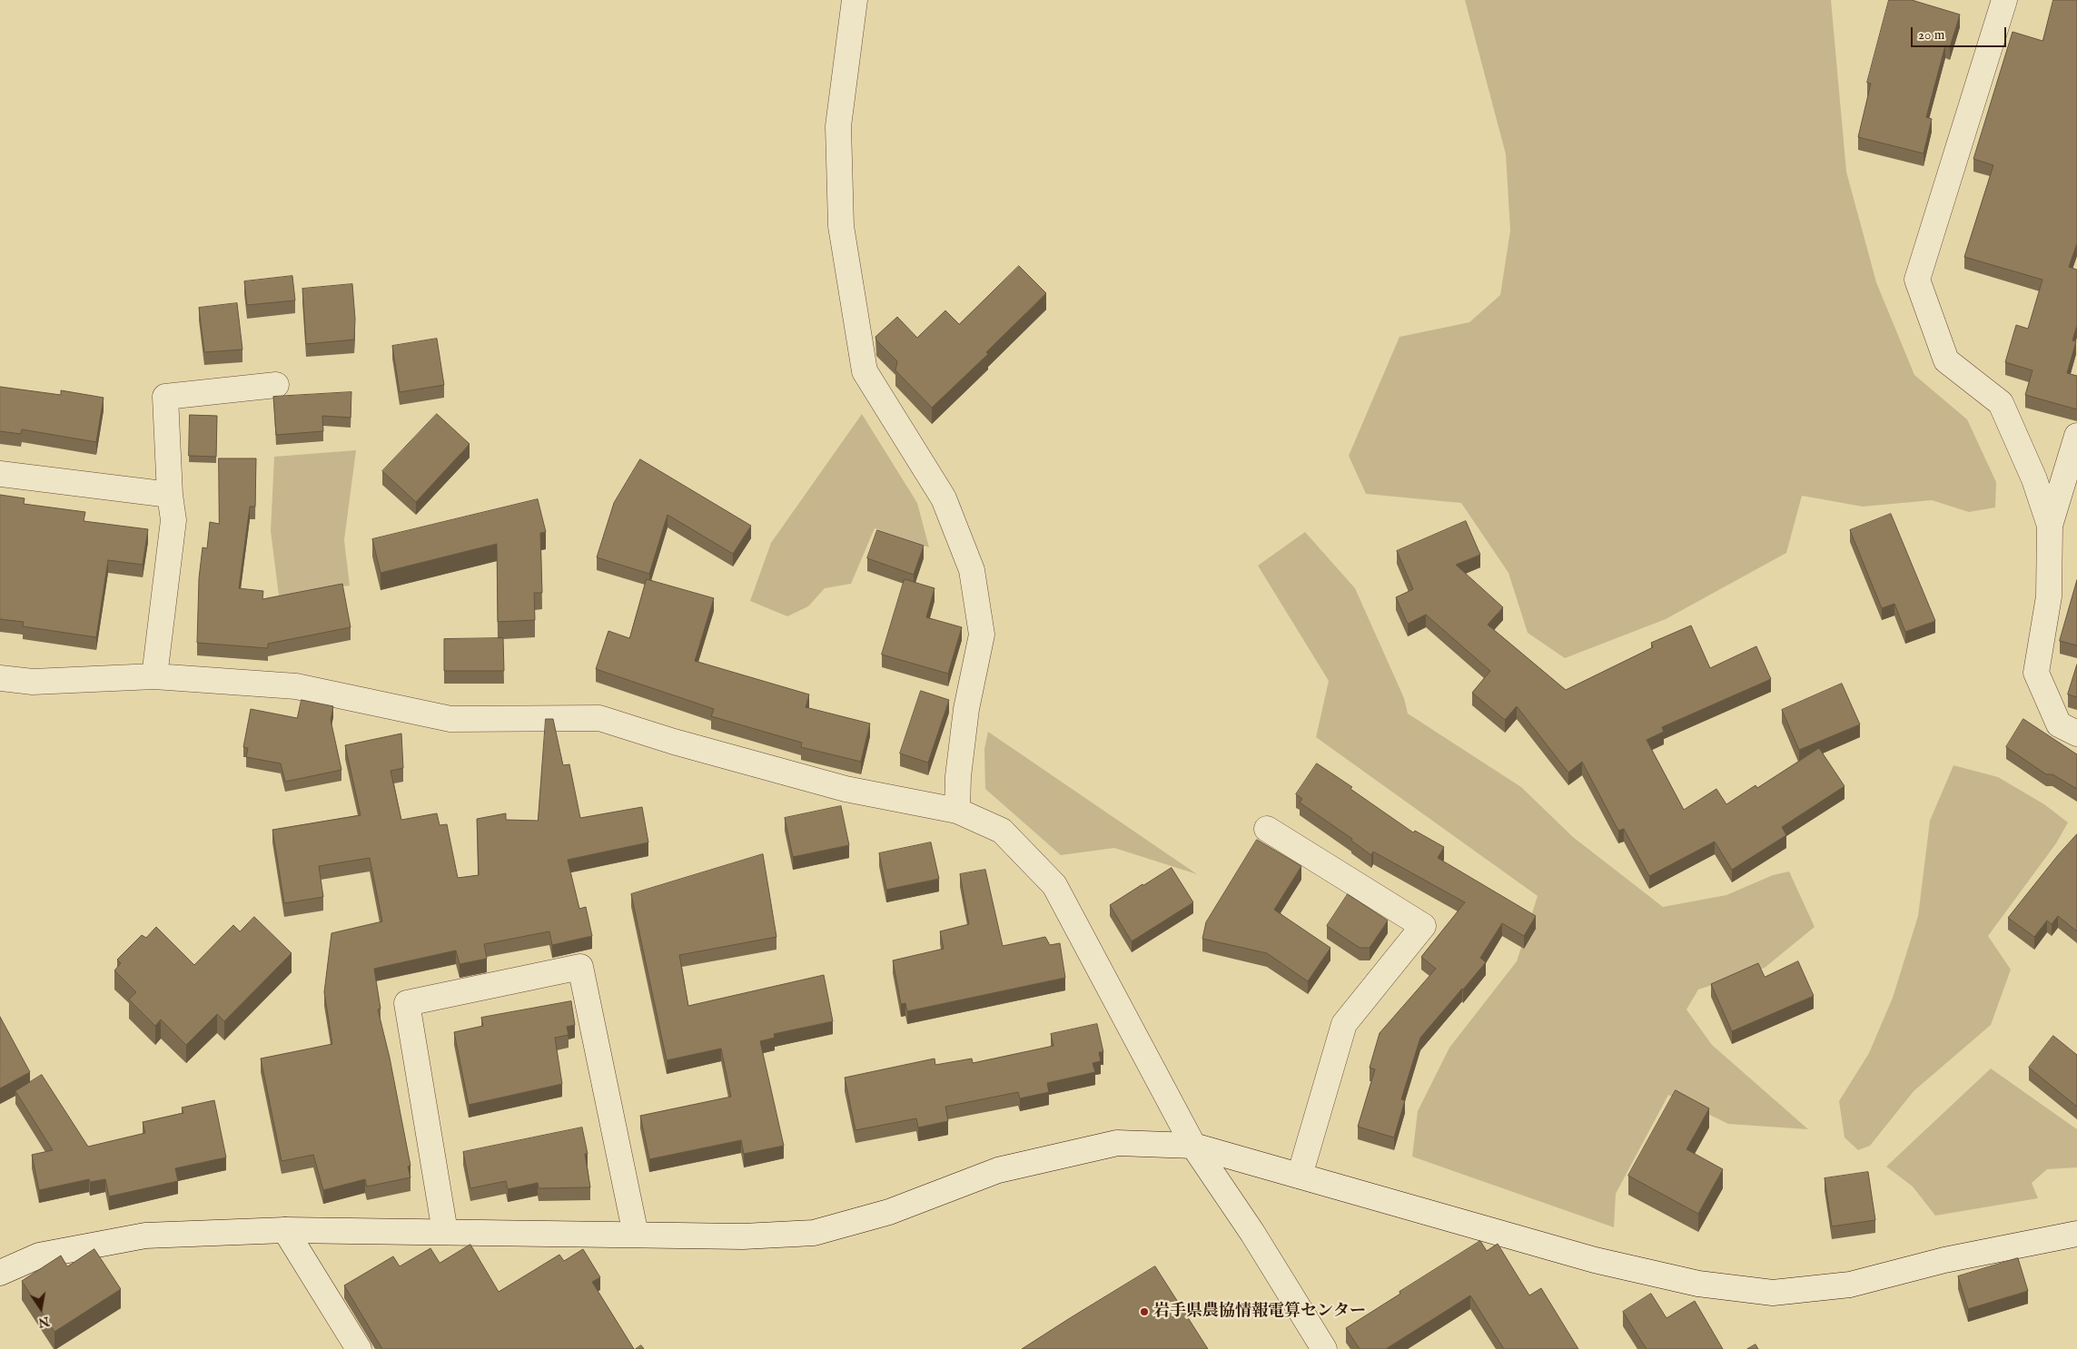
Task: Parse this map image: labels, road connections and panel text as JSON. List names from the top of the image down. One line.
{"places":["岩手県農協情報電算センター"],"scale_bar":"20 m","north":"bottom"}
